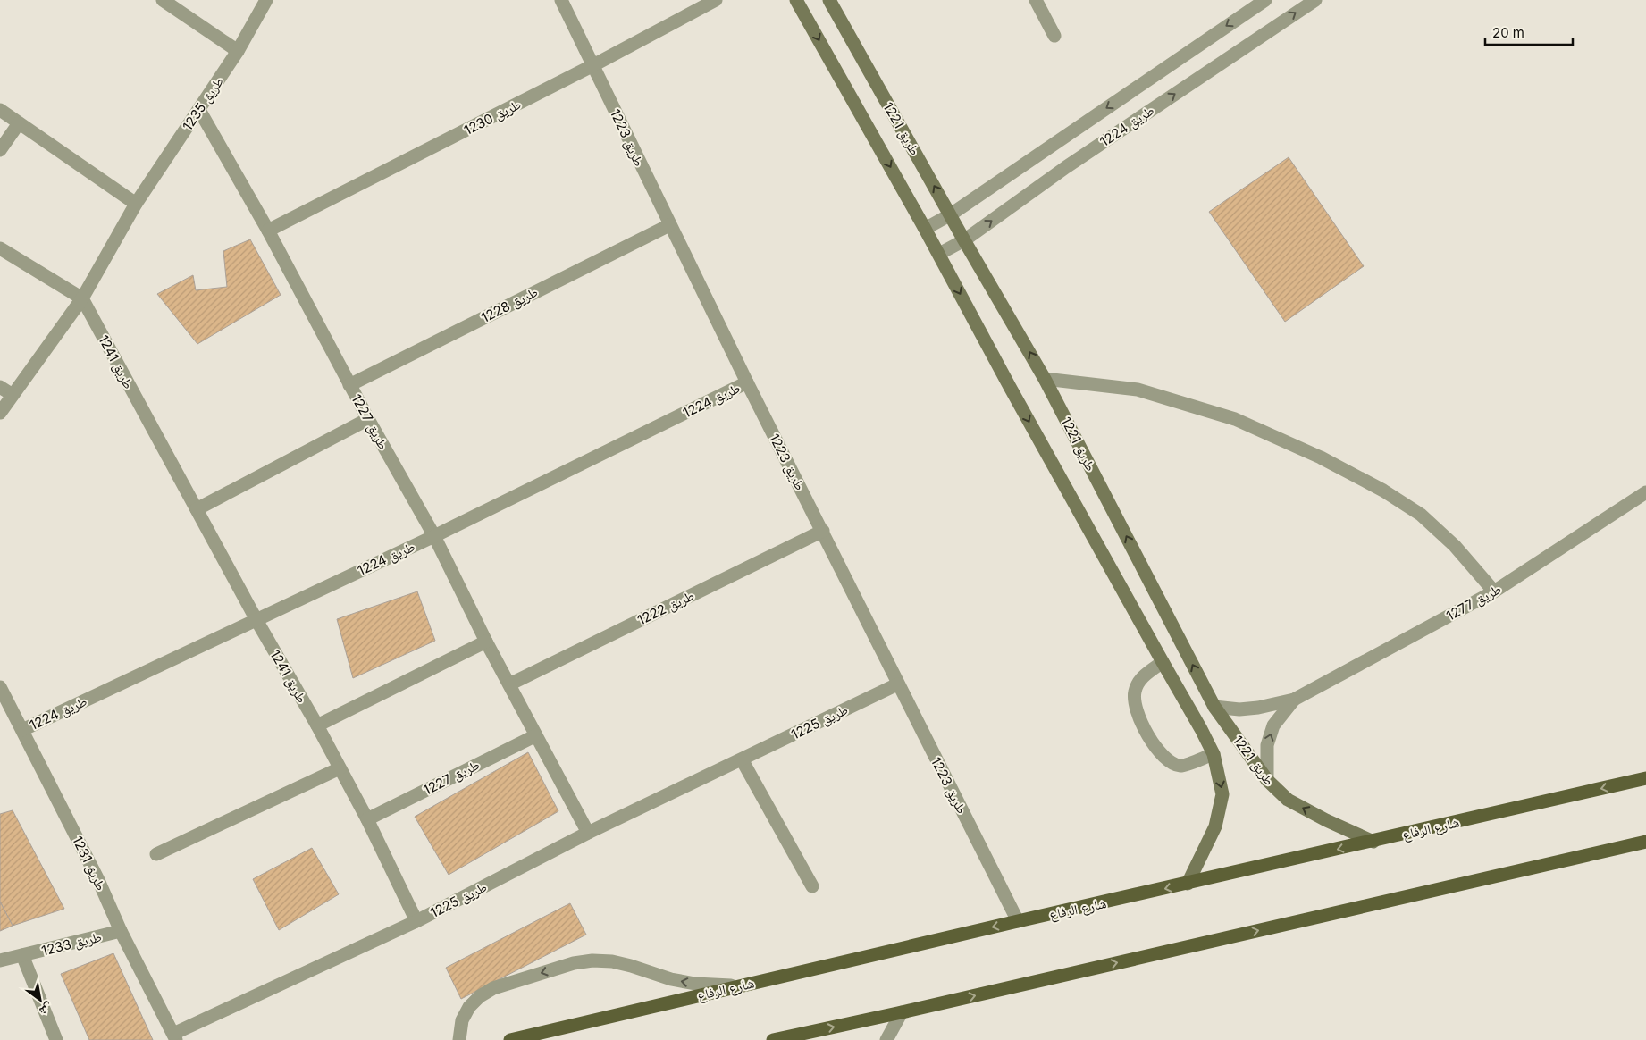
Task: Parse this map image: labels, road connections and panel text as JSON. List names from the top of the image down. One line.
{"streets":{"main road":["شارع الرفاع"],"street":["طريق 1235","طريق 1230","طريق 1224","طريق 1221","طريق 1223","طريق 1228","طريق 1241","طريق 1227","طريق 1277","طريق 1222","طريق 1225","طريق 1231","طريق 1233"]},"crossings":[["طريق 1235","طريق 1241"],["طريق 1235","طريق 1227"],["طريق 1230","طريق 1223"],["طريق 1230","طريق 1227"],["طريق 1224","طريق 1221"],["طريق 1224","طريق 1223"],["طريق 1224","طريق 1241"],["طريق 1224","طريق 1227"],["طريق 1224","طريق 1231"],["طريق 1221","طريق 1277"],["طريق 1221","شارع الرفاع"],["طريق 1223","طريق 1228"],["طريق 1223","طريق 1222"],["طريق 1223","طريق 1225"],["طريق 1223","شارع الرفاع"],["طريق 1228","طريق 1227"],["طريق 1241","طريق 1227"],["طريق 1241","طريق 1225"],["طريق 1227","طريق 1222"],["طريق 1227","طريق 1225"],["طريق 1225","طريق 1231"],["طريق 1231","طريق 1233"]],"scale_bar":"20 m","north":"bottom right"}
